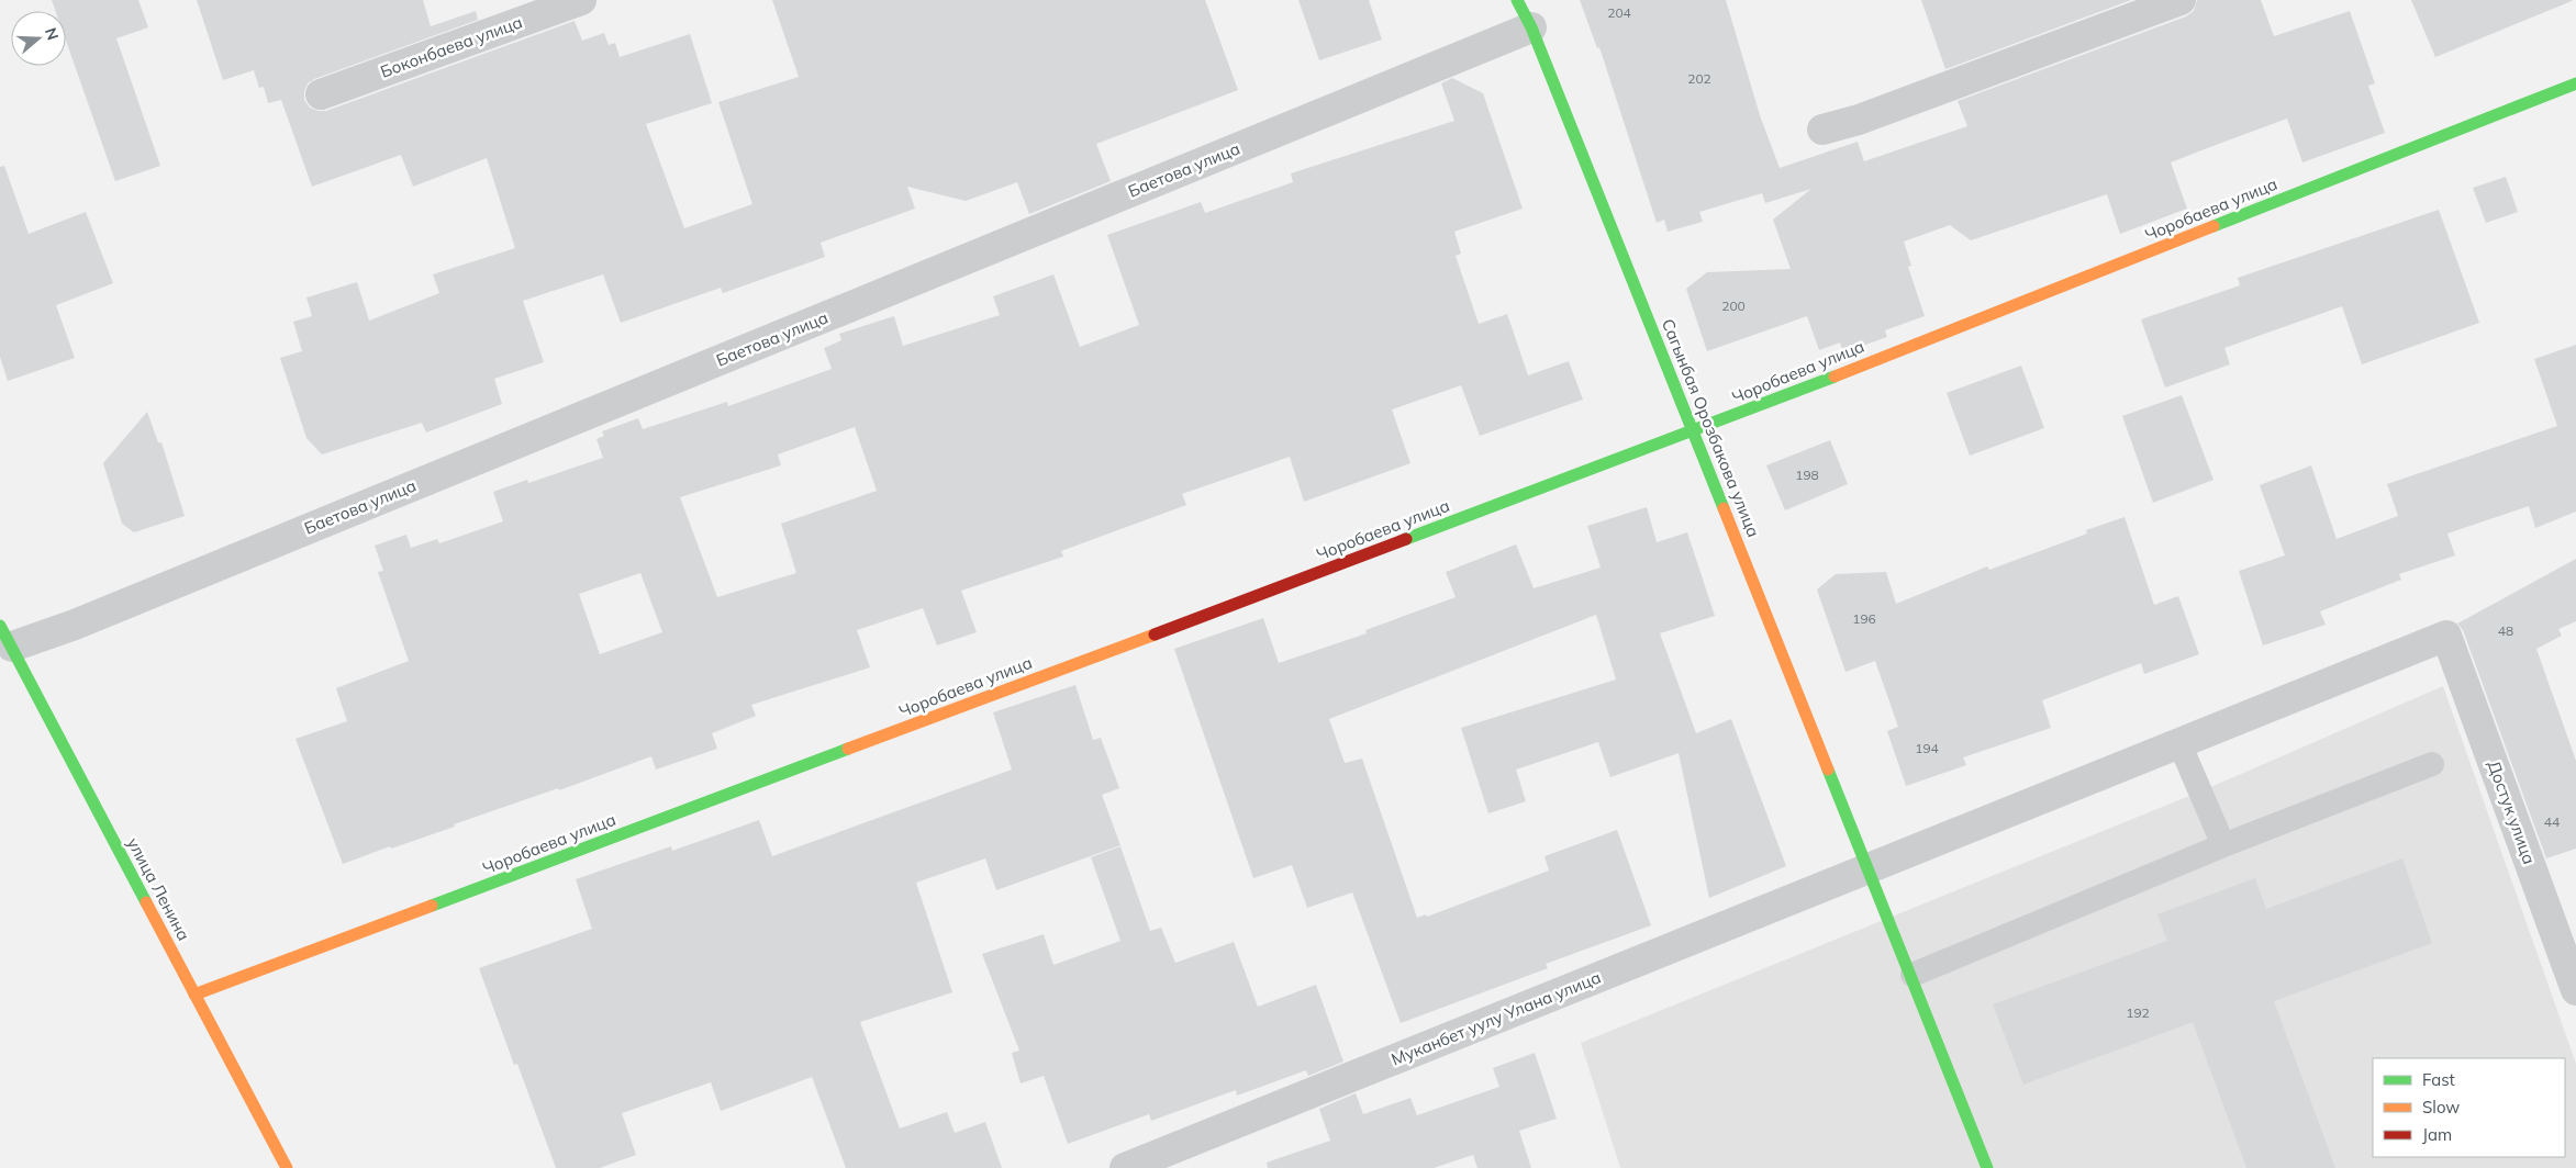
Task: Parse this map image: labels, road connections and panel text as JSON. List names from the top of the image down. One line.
{"streets":{"street":["Боконбаева улица","Баетова улица","Чоробаева улица","Сагынбая Орозбакова улица","Достук улица","улица Ленина","Муканбет уулу Улана улица"]},"crossings":[["Баетова улица","Сагынбая Орозбакова улица"],["Баетова улица","улица Ленина"],["Чоробаева улица","Сагынбая Орозбакова улица"],["Чоробаева улица","улица Ленина"],["Сагынбая Орозбакова улица","Муканбет уулу Улана улица"],["Достук улица","Муканбет уулу Улана улица"]],"house_numbers":["204","202","200","198","196","48","194","44","192"],"legend":["Fast","Slow","Jam"],"north":"right"}
